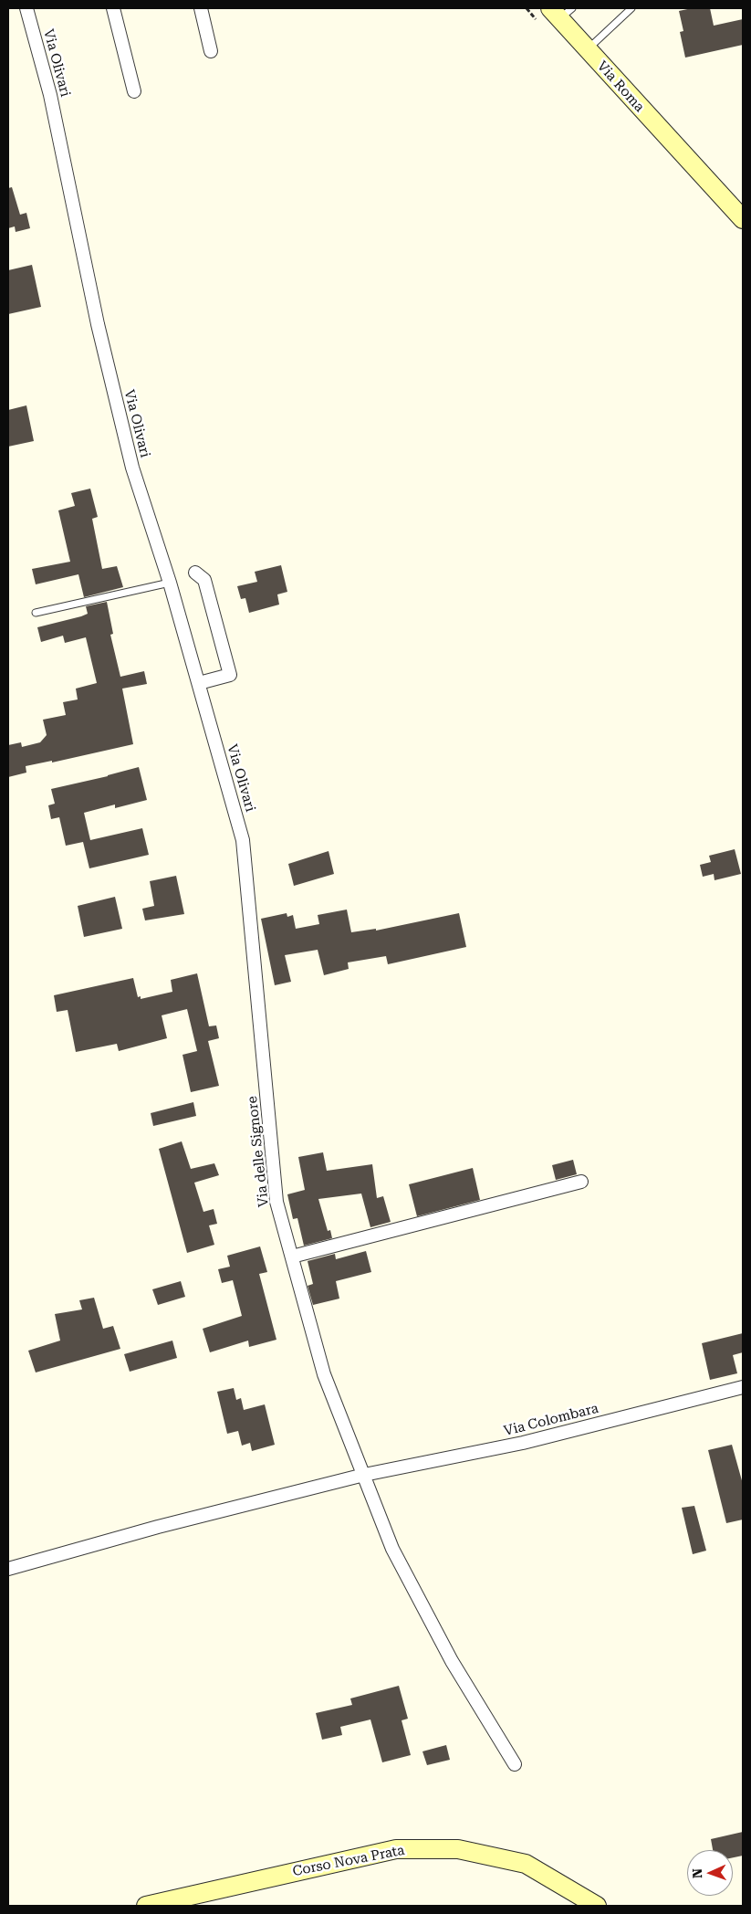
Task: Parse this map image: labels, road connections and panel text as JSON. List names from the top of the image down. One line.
{"streets":{"main road":["Via Roma","Corso Nova Prata"],"street":["Via Olivari","Via delle Signore","Via Colombara"]},"crossings":[["Via Olivari","Via delle Signore"],["Via delle Signore","Via Colombara"]],"north":"left"}
